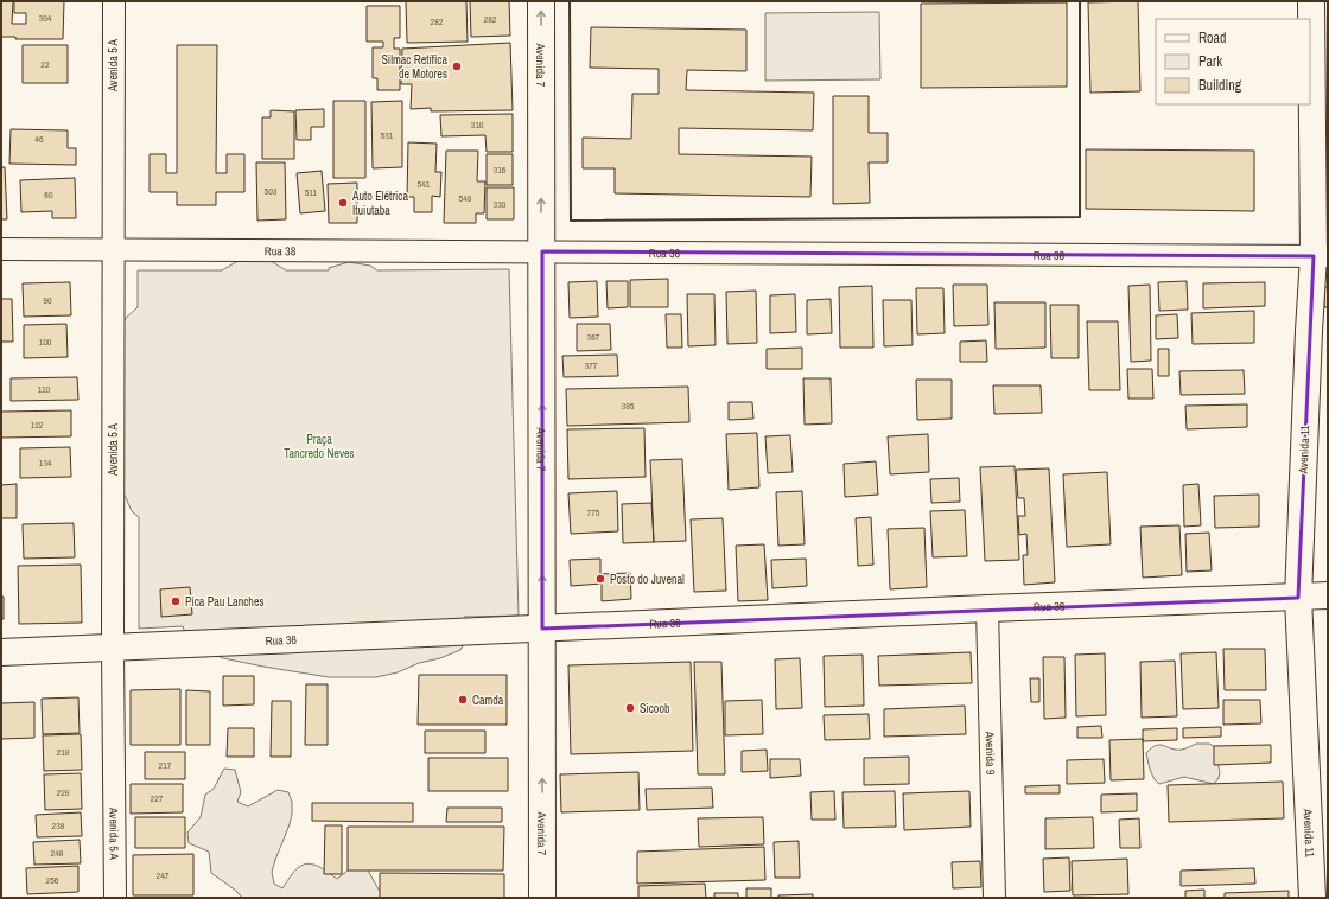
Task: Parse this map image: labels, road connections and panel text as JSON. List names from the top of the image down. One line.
{"streets":{"street":["Avenida 5 A","Avenida 7","Rua 38","Avenida 11","Rua 36","Avenida 9"]},"crossings":[["Avenida 5 A","Rua 38"],["Avenida 5 A","Rua 36"],["Avenida 7","Rua 38"],["Avenida 7","Rua 36"],["Rua 38","Avenida 11"],["Avenida 11","Rua 36"],["Rua 36","Avenida 9"]],"one_way":["Avenida 7"],"parks":["Praça Tancredo Neves"],"places":["Silmac Retífica de Motores","Auto Elétrica Ituiutaba","Posto do Juvenal","Pica Pau Lanches","Camda","Sicoob"],"house_numbers":["304","282","282","22","310","531","46","316","541","503","511","60","549","330","90","367","100","377","110","385","122","134","775","218","217","228","227","238","248","247","256"],"legend":["Road","Park","Building"]}
